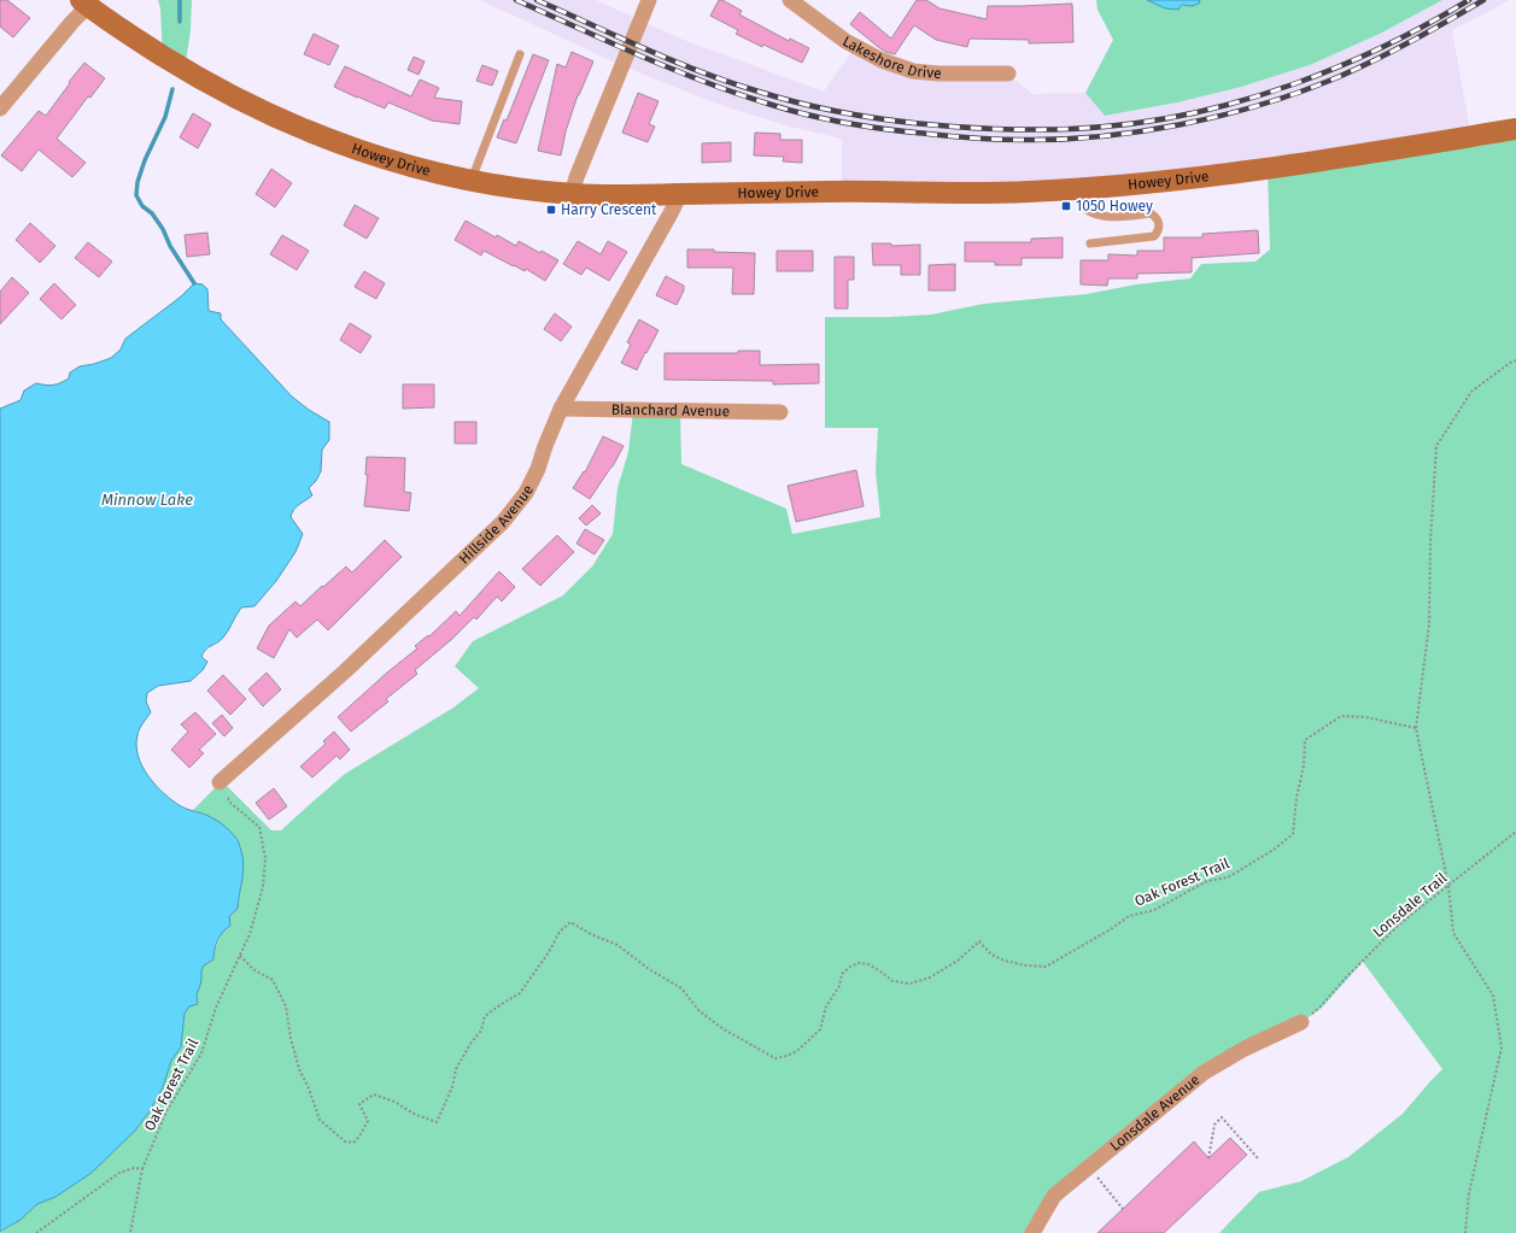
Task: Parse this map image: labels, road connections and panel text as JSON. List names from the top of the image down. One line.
{"streets":{"main road":["Howey Drive"],"street":["Lakeshore Drive","Blanchard Avenue","Hillside Avenue","Lonsdale Avenue"],"path":["Oak Forest Trail","Lonsdale Trail"]},"crossings":[["Howey Drive","Hillside Avenue"],["Blanchard Avenue","Hillside Avenue"],["Hillside Avenue","Oak Forest Trail"],["Lonsdale Trail","Lonsdale Avenue"]],"water":["Minnow Lake"],"places":{"transit":["1050 Howey","Harry Crescent"]}}
